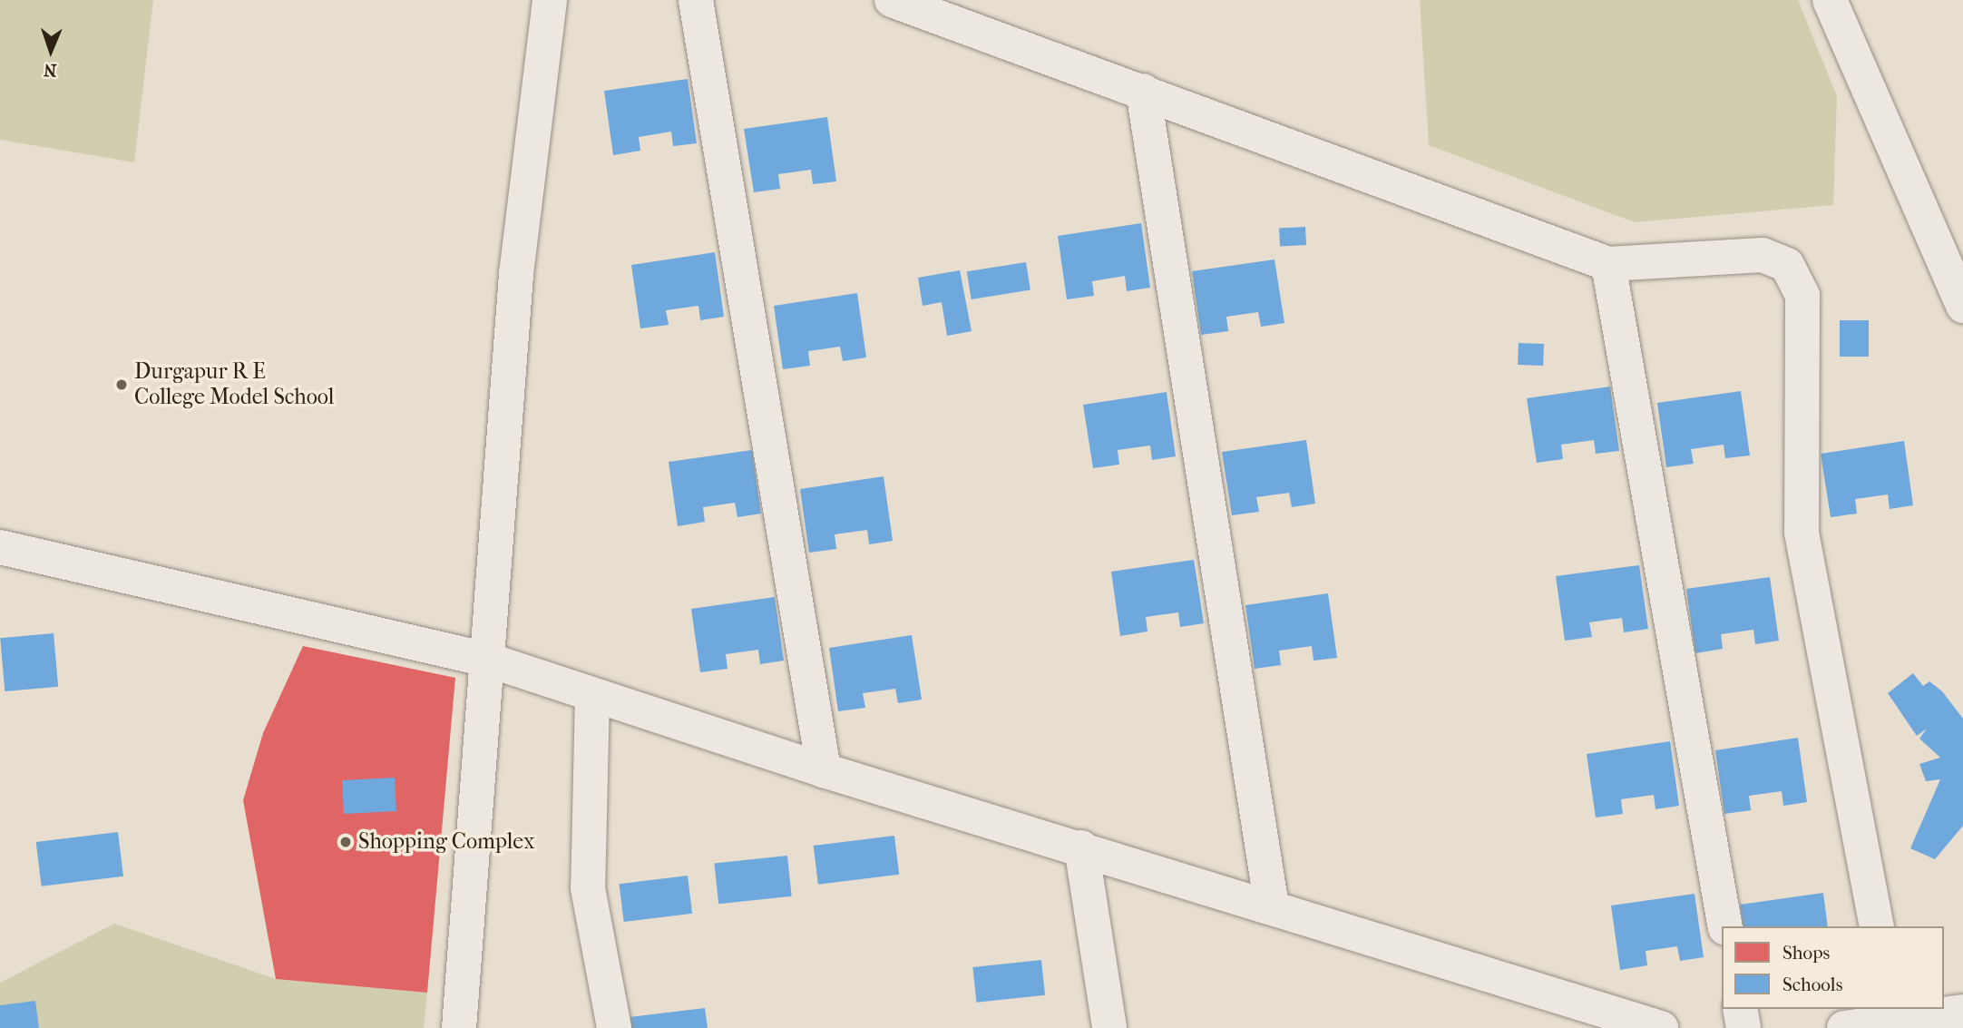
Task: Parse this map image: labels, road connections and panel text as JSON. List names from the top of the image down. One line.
{"places":["Durgapur R E College Model School","Shopping Complex"],"legend":["Shops","Schools"],"north":"bottom"}
